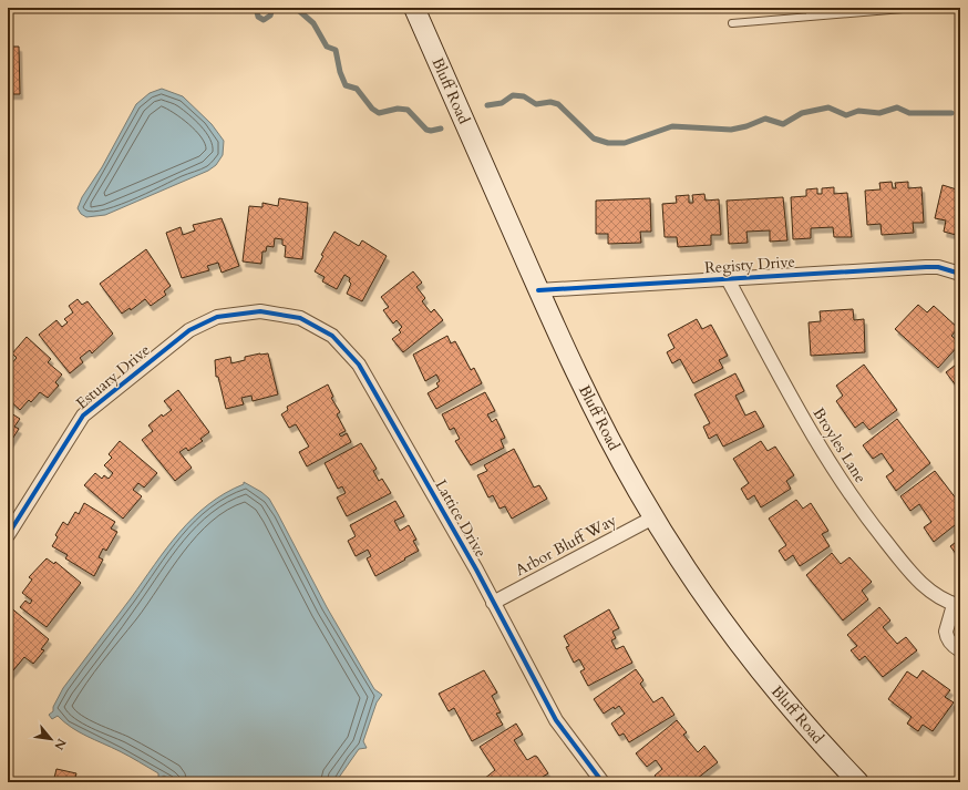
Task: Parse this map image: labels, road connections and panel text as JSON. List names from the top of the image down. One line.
{"streets":{"main road":["Bluff Road"],"street":["Registy Drive","Estuary Drive","Broyles Lane","Lattice Drive","Arbor Bluff Way"]},"crossings":[["Bluff Road","Registy Drive"],["Bluff Road","Arbor Bluff Way"],["Registy Drive","Broyles Lane"],["Estuary Drive","Lattice Drive"],["Lattice Drive","Arbor Bluff Way"]],"north":"bottom right"}
